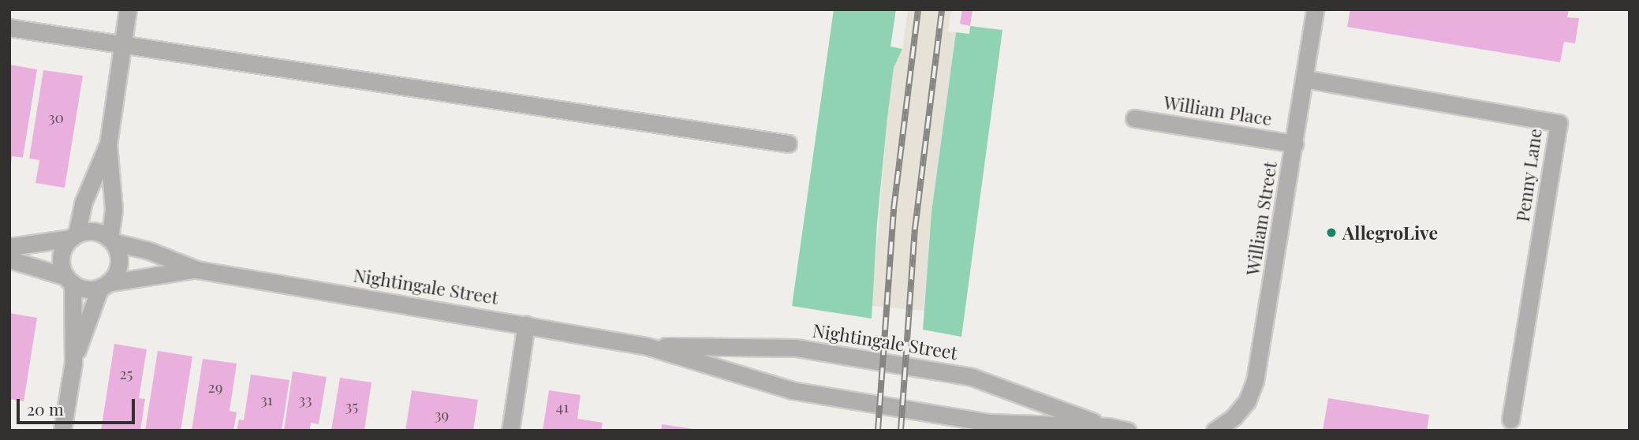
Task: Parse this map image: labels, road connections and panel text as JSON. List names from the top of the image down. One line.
{"streets":{"street":["William Place","Penny Lane","William Street","Nightingale Street"]},"crossings":[["William Place","William Street"],["Penny Lane","William Street"]],"places":["AllegroLive"],"house_numbers":["30","25","29","31","33","35","41","39"],"scale_bar":"20 m"}
